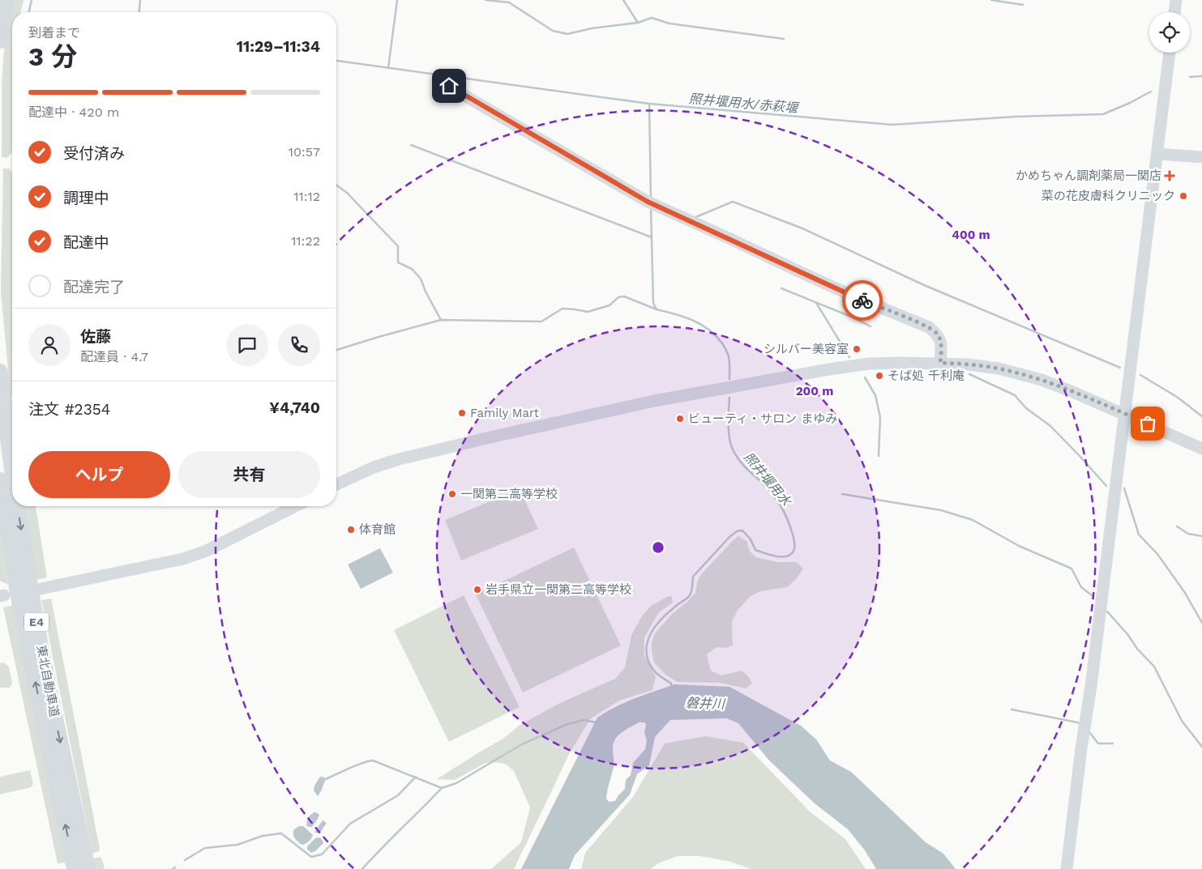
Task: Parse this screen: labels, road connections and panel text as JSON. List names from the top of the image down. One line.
{"streets":{"highway":["E4","東北自動車道"]},"water":["照井堰用水/赤萩堰","照井堰用水","磐井川"],"places":{"health":["かめちゃん調剤薬局一関店"],"other":["菜の花皮膚科クリニック","シルバー美容室","そば処 千利庵","Family Mart","ビューティ・サロン まゆみ","一関第二高等学校","体育館","岩手県立一関第二高等学校"]},"page":{"heading":["3 分","到着まで","11:29–11:34"],"panel":["佐藤","配達員 · 4.7","注文 #2354","¥4,740"],"bar":"配達中 · 420 m","list":[["受付済み","10:57"],["調理中","11:12"],["配達中","11:22"],"配達完了"],"buttons":["ヘルプ","共有"]},"rings":["400 m","200 m"]}
